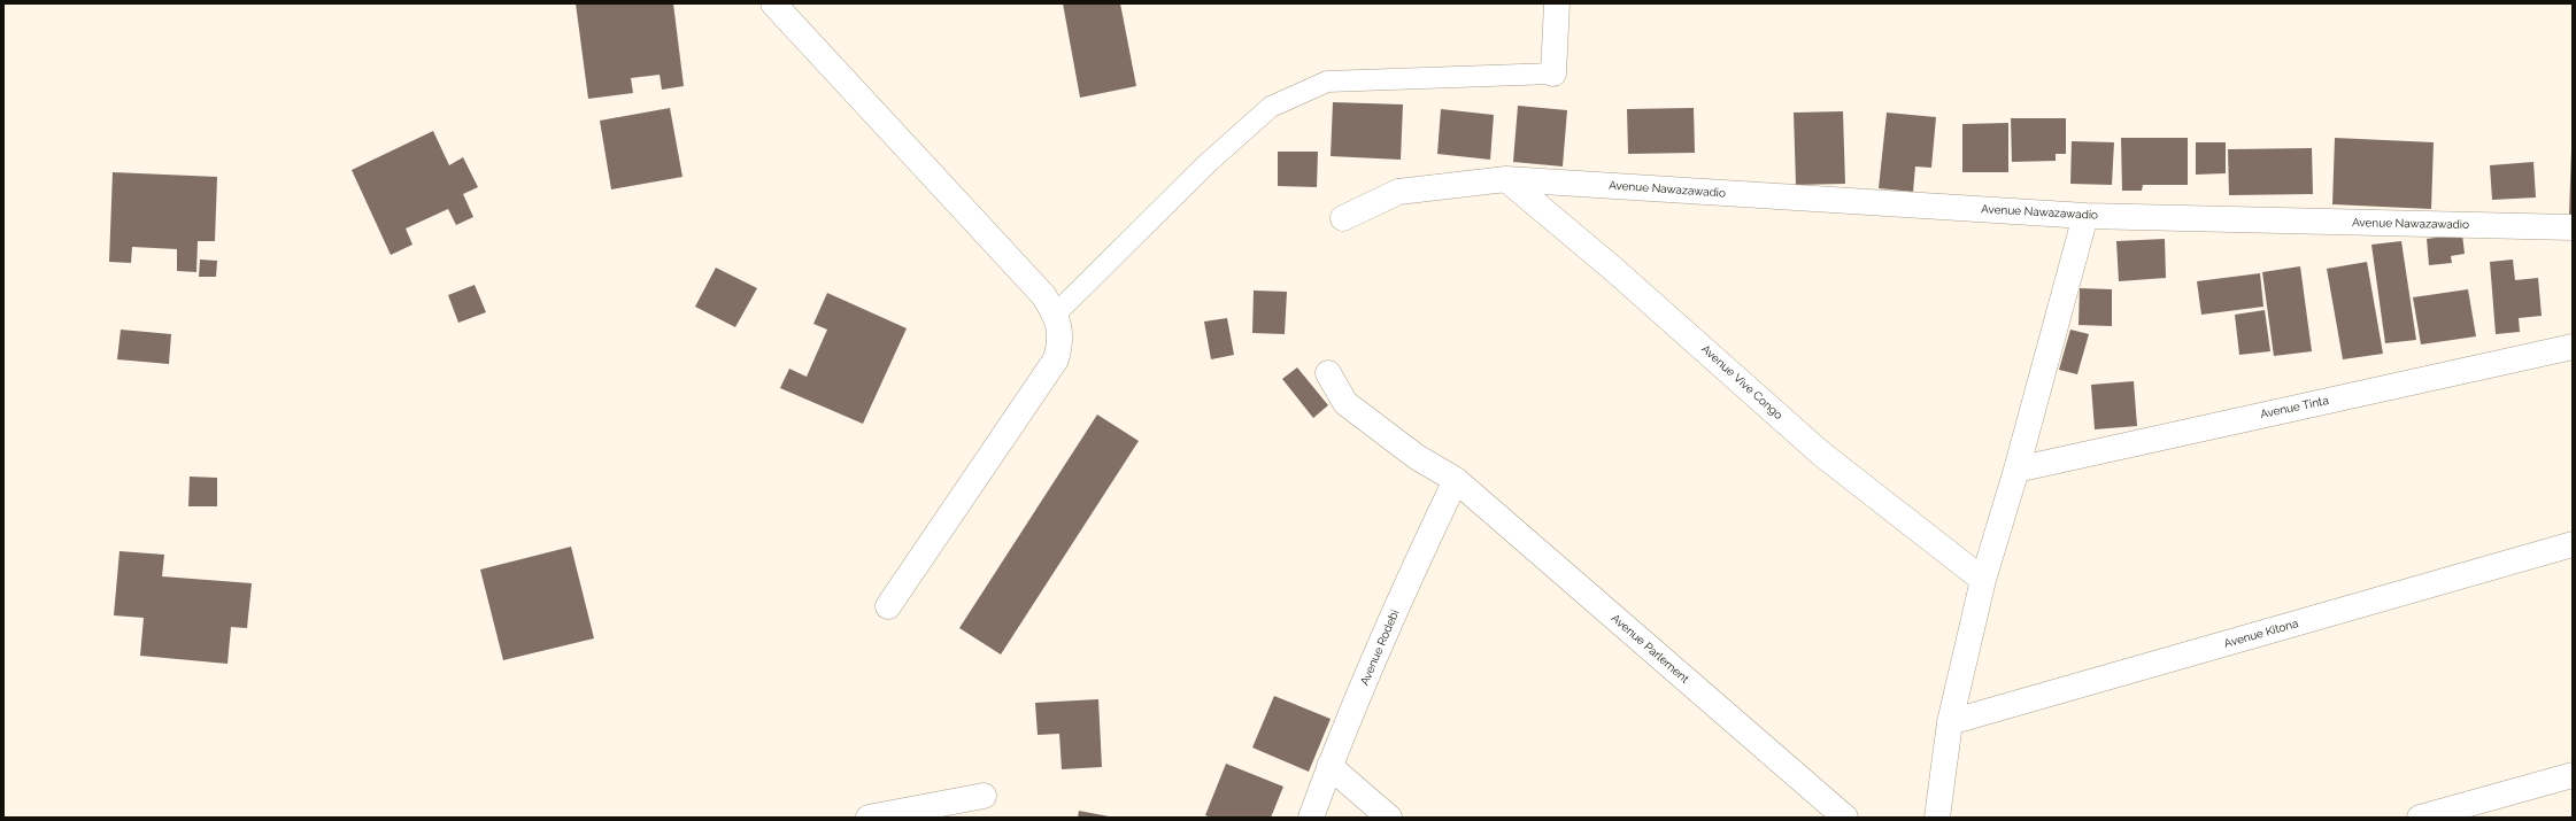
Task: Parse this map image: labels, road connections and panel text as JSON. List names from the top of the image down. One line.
{"streets":{"street":["Avenue Nawazawadio","Avenue Vive Congo","Avenue Tinta","Avenue Kitona","Avenue Rodebi","Avenue Parlement"]},"crossings":[["Avenue Nawazawadio","Avenue Vive Congo"],["Avenue Rodebi","Avenue Parlement"]]}
